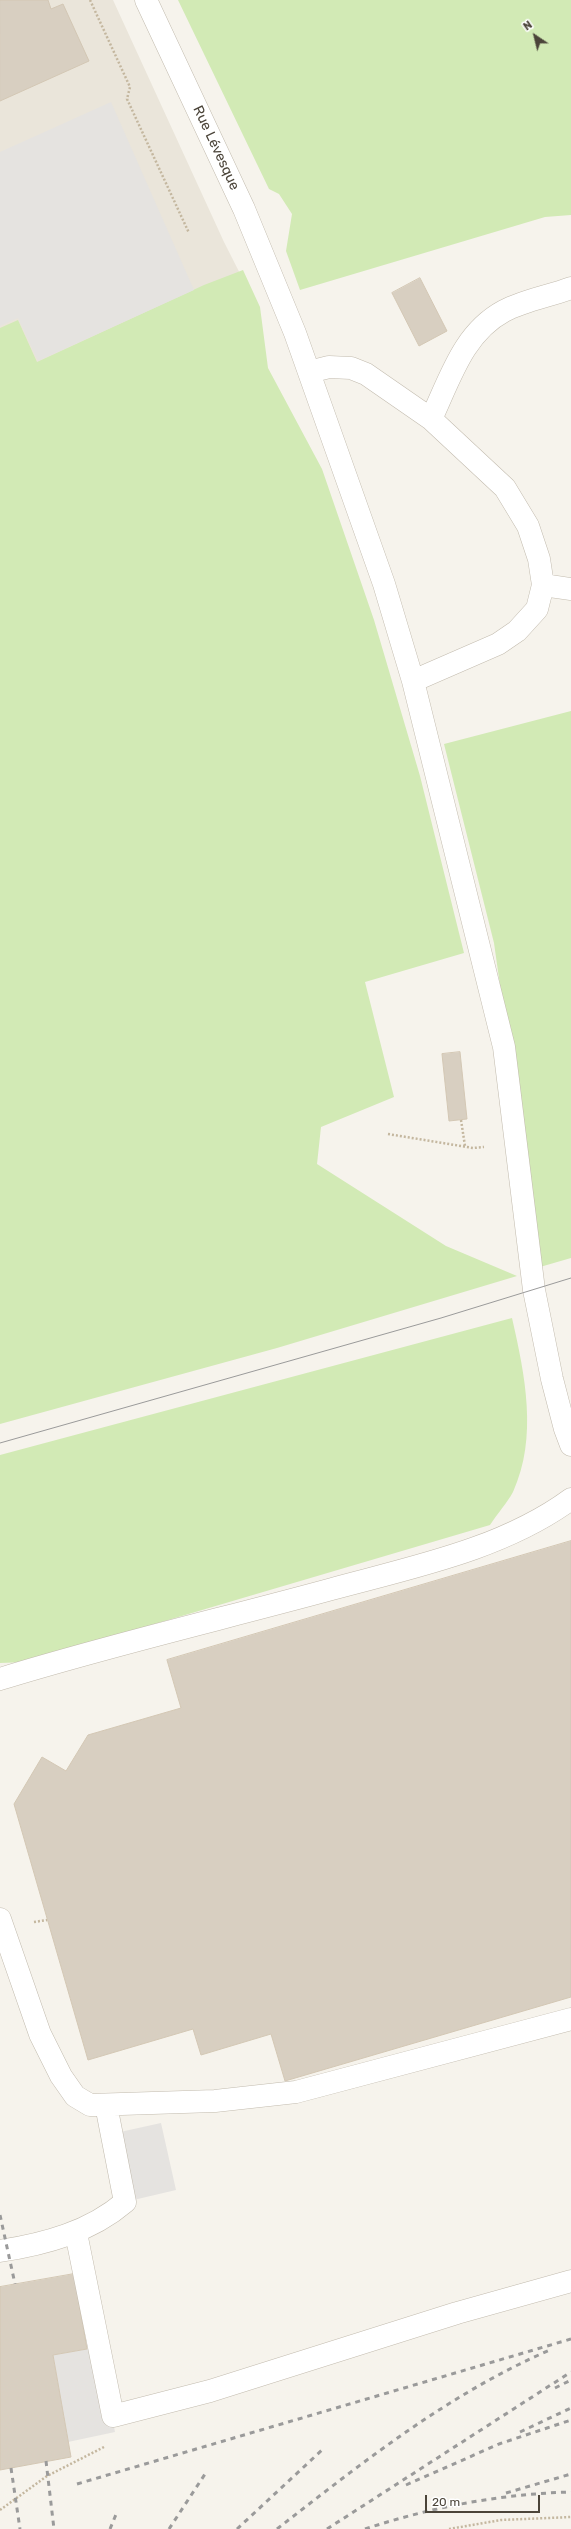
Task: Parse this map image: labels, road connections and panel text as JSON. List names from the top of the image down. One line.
{"streets":{"street":["Rue Lévesque"]},"scale_bar":"20 m","north":"top left"}
